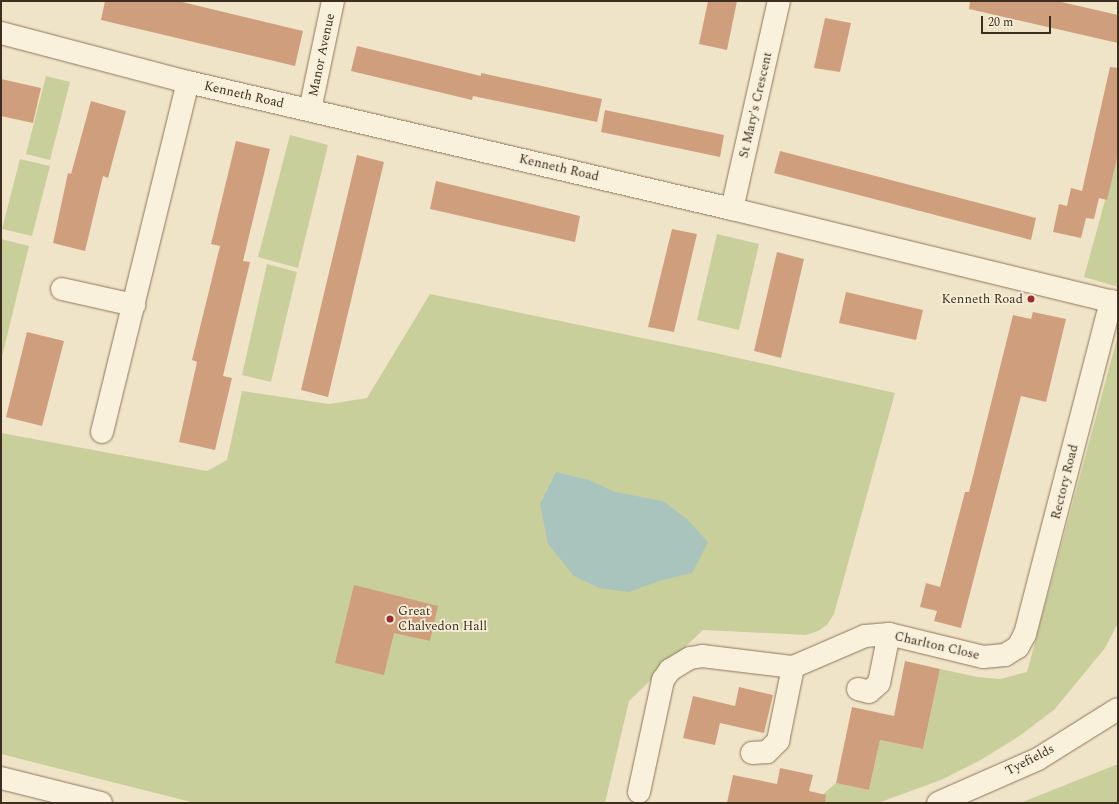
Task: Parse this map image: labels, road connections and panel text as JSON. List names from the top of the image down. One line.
{"streets":{"street":["Manor Avenue","Kenneth Road","St Mary's Crescent","Rectory Road","Charlton Close","Tyefields"]},"crossings":[["Manor Avenue","Kenneth Road"],["Kenneth Road","St Mary's Crescent"],["Kenneth Road","Rectory Road"],["Rectory Road","Charlton Close"]],"places":["Kenneth Road","Great Chalvedon Hall"],"scale_bar":"20 m"}
